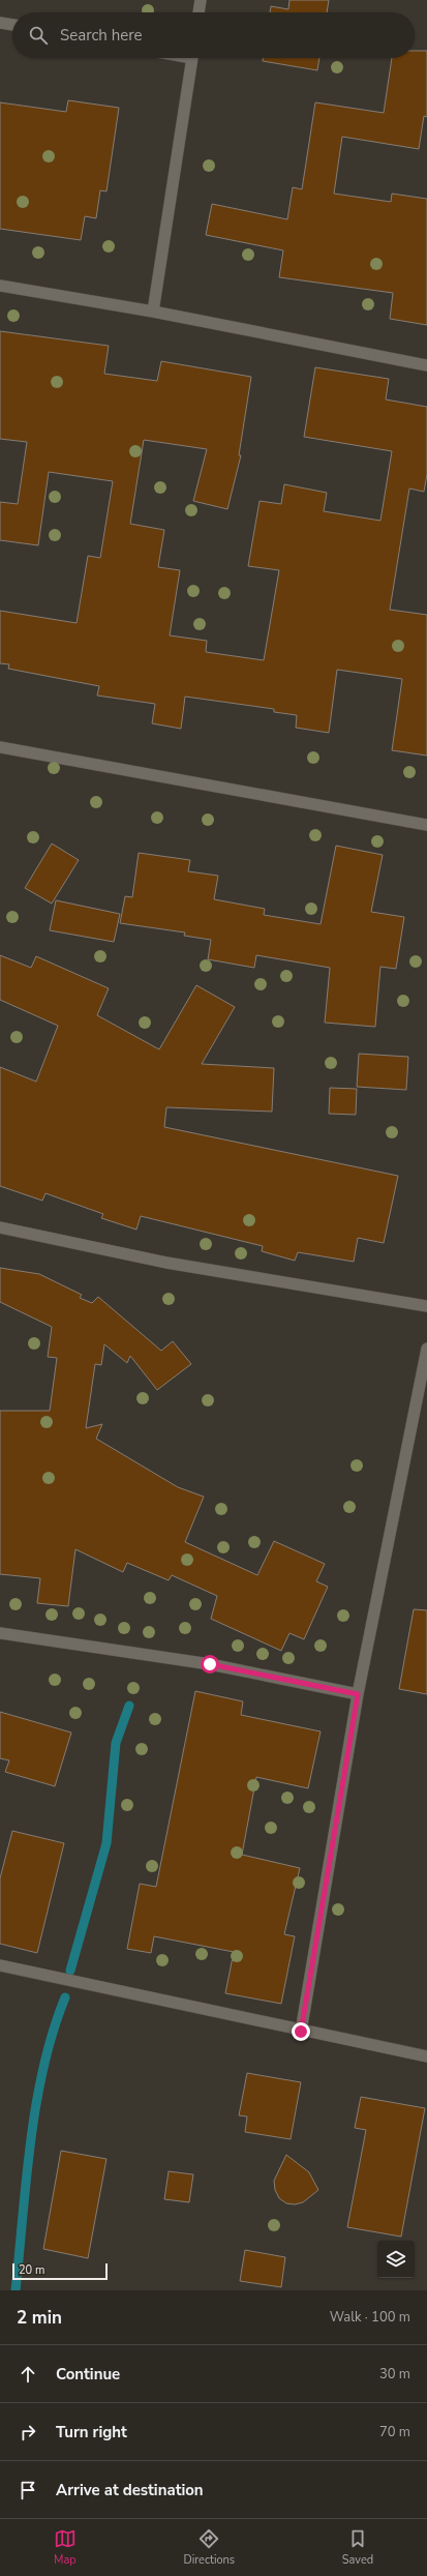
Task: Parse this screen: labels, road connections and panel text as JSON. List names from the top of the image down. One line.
{"scale_bar":"20 m","page":{"search":"Search here","scale":"20 m","heading":["2 min","Walk · 100 m"],"list":[["Continue","30 m"],["Turn right","70 m"],"Arrive at destination"],"nav":["Map","Directions","Saved"]}}
